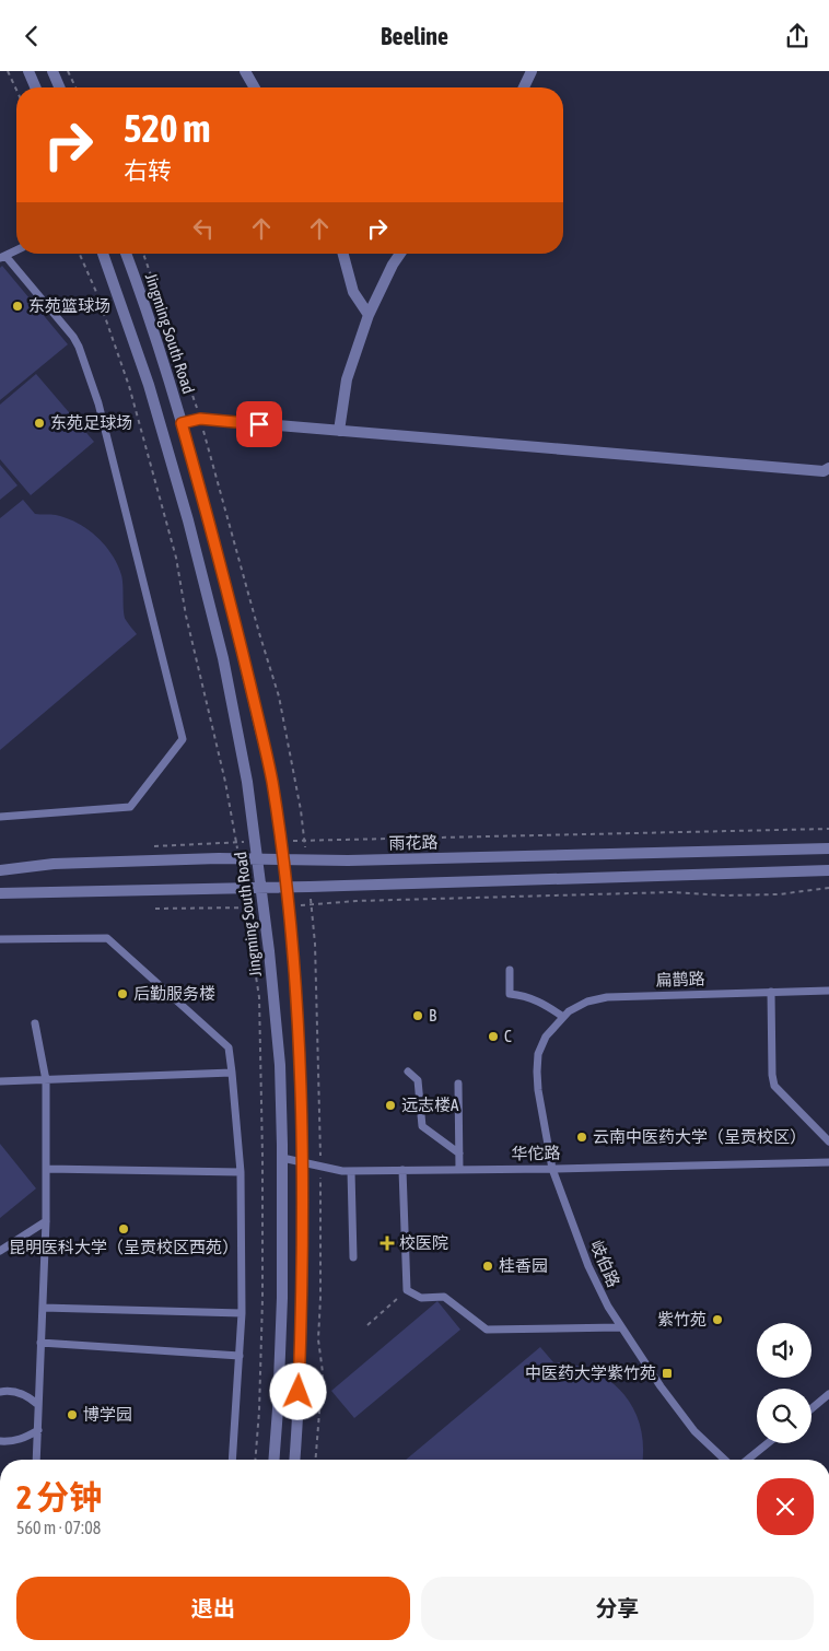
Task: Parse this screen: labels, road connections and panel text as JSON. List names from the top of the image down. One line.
{"streets":{"street":["Jingming South Road","雨花路"],"lane":["扁鹊路","华佗路","岐伯路"]},"crossings":[["Jingming South Road","雨花路"],["Jingming South Road","华佗路"],["扁鹊路","岐伯路"],["华佗路","岐伯路"]],"places":{"other":["东苑篮球场","东苑足球场","后勤服务楼","B","C","远志楼A","云南中医药大学（呈贡校区）","昆明医科大学（呈贡校区西苑）","桂香园","紫竹苑","博学园"],"health":["校医院"],"transit":["中医药大学紫竹苑"]},"page":{"header":"Beeline","turn":["520 m","右转"],"heading":["2 分钟","560 m · 07:08"],"buttons":["退出","分享"]}}
